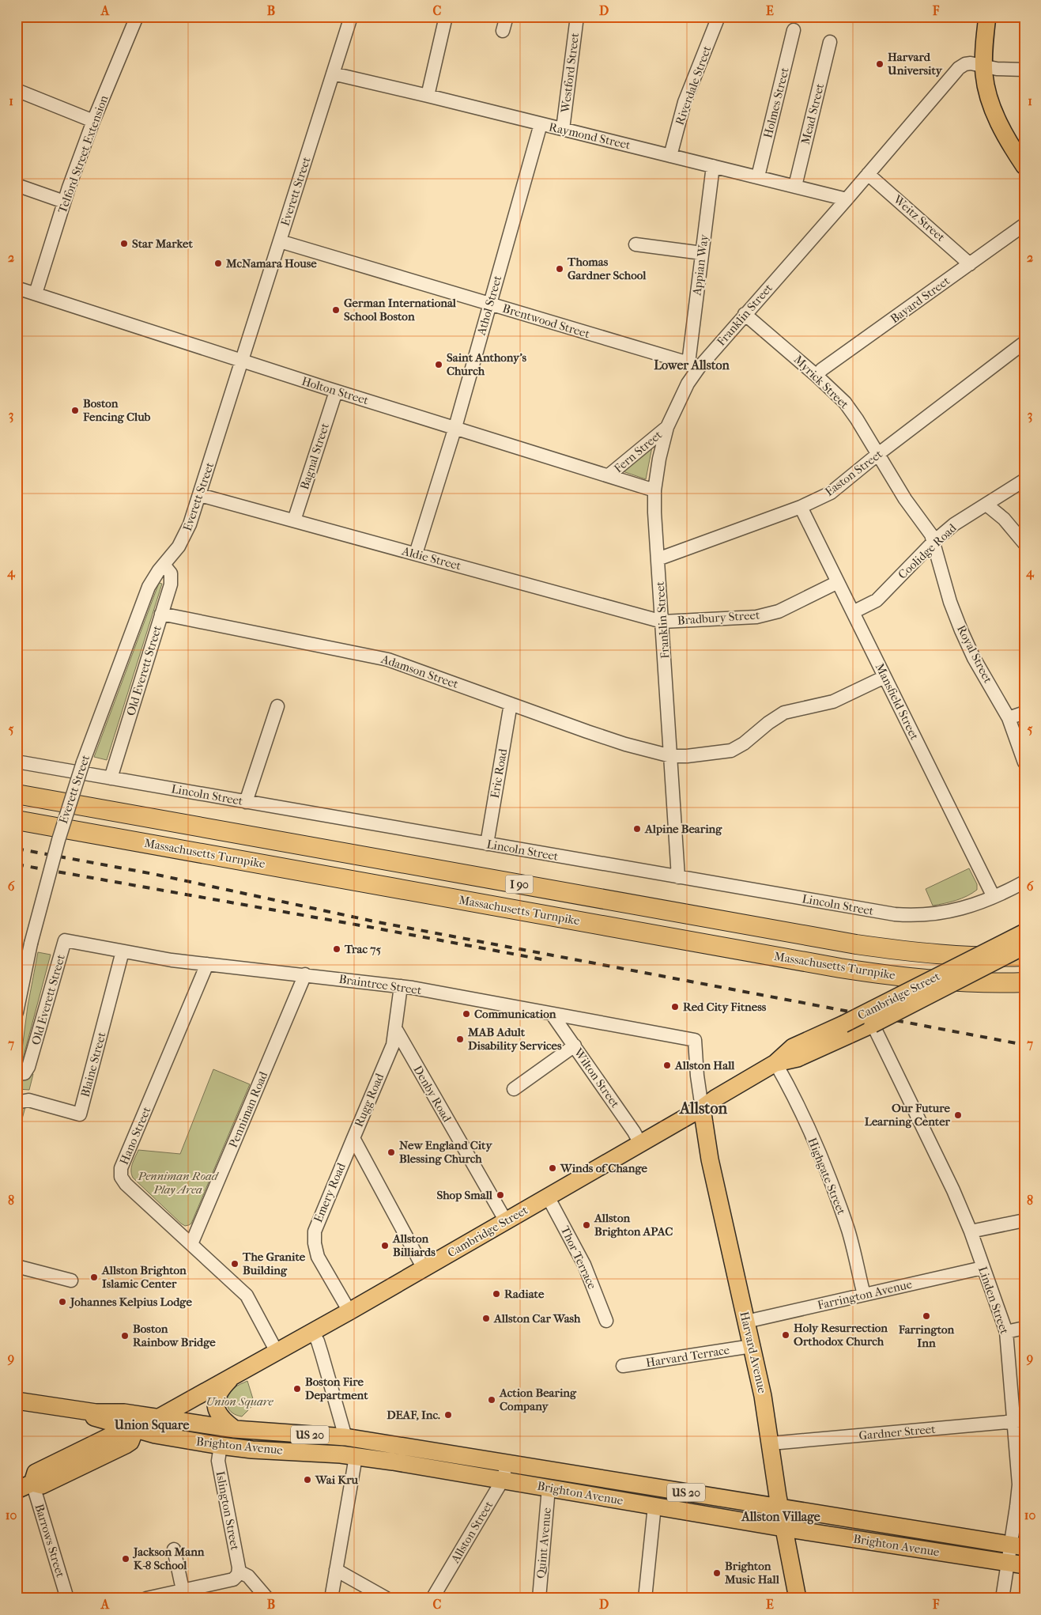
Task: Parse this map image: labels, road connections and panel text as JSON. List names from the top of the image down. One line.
{"streets":{"highway":["Massachusetts Turnpike","I 90"],"main road":["Cambridge Street","Harvard Avenue","US 20","Brighton Avenue"],"street":["Westford Street","Riverdale Street","Holmes Street","Mead Street","Raymond Street","Telford Street Extension","Everett Street","Weitz Street","Appian Way","Bayard Street","Athol Street","Franklin Street","Brentwood Street","Myrick Street","Holton Street","Fern Street","Bagnal Street","Easton Street","Coolidge Road","Aldie Street","Bradbury Street","Royal Street","Old Everett Street","Adamson Street","Mansfield Street","Eric Road","Lincoln Street","Braintree Street","Blaine Street","Wilton Street","Denby Road","Rugg Road","Penniman Road","Hano Street","Highgate Street","Emery Road","Thor Terrace","Farrington Avenue","Linden Street","Harvard Terrace","Gardner Street","Islington Street","Allston Street","Barrows Street","Quint Avenue"]},"crossings":[["Westford Street","Raymond Street"],["Riverdale Street","Raymond Street"],["Holmes Street","Raymond Street"],["Mead Street","Raymond Street"],["Raymond Street","Everett Street"],["Raymond Street","Appian Way"],["Raymond Street","Athol Street"],["Raymond Street","Franklin Street"],["Telford Street Extension","Holton Street"],["Everett Street","Brentwood Street"],["Everett Street","Holton Street"],["Everett Street","Aldie Street"],["Everett Street","Old Everett Street"],["Weitz Street","Bayard Street"],["Weitz Street","Franklin Street"],["Appian Way","Franklin Street"],["Appian Way","Brentwood Street"],["Bayard Street","Myrick Street"],["Athol Street","Brentwood Street"],["Athol Street","Holton Street"],["Athol Street","Aldie Street"],["Franklin Street","Brentwood Street"],["Franklin Street","Myrick Street"],["Franklin Street","Holton Street"],["Franklin Street","Fern Street"],["Franklin Street","Easton Street"],["Franklin Street","Aldie Street"],["Franklin Street","Bradbury Street"],["Franklin Street","Adamson Street"],["Franklin Street","Lincoln Street"],["Myrick Street","Easton Street"],["Myrick Street","Coolidge Road"],["Myrick Street","Royal Street"],["Holton Street","Fern Street"],["Holton Street","Bagnal Street"],["Bagnal Street","Aldie Street"],["Easton Street","Mansfield Street"],["Coolidge Road","Royal Street"],["Coolidge Road","Mansfield Street"],["Aldie Street","Bradbury Street"],["Bradbury Street","Mansfield Street"],["Old Everett Street","Adamson Street"],["Old Everett Street","Lincoln Street"],["Old Everett Street","Braintree Street"],["Adamson Street","Mansfield Street"],["Adamson Street","Eric Road"],["Mansfield Street","Lincoln Street"],["Eric Road","Lincoln Street"],["Braintree Street","Cambridge Street"],["Braintree Street","Blaine Street"],["Braintree Street","Wilton Street"],["Braintree Street","Rugg Road"],["Braintree Street","Penniman Road"],["Braintree Street","Hano Street"],["Braintree Street","Harvard Avenue"],["Cambridge Street","Wilton Street"],["Cambridge Street","Denby Road"],["Cambridge Street","Rugg Road"],["Cambridge Street","Hano Street"],["Cambridge Street","Highgate Street"],["Cambridge Street","Emery Road"],["Cambridge Street","Thor Terrace"],["Cambridge Street","Linden Street"],["Cambridge Street","Harvard Avenue"],["Cambridge Street","US 20"],["Cambridge Street","Brighton Avenue"],["Cambridge Street","Barrows Street"],["Denby Road","Rugg Road"],["Rugg Road","Emery Road"],["Penniman Road","Hano Street"],["Highgate Street","Farrington Avenue"],["Farrington Avenue","Linden Street"],["Farrington Avenue","Harvard Avenue"],["Linden Street","Gardner Street"],["Linden Street","Brighton Avenue"],["Harvard Avenue","Harvard Terrace"],["Harvard Avenue","Gardner Street"],["Harvard Avenue","Brighton Avenue"],["US 20","Brighton Avenue"],["Brighton Avenue","Islington Street"],["Brighton Avenue","Allston Street"],["Brighton Avenue","Quint Avenue"]],"districts":["Lower Allston","Allston","Union Square","Allston Village"],"parks":["Penniman Road Play Area","Union Square"],"places":["Harvard University","Star Market","McNamara House","Thomas Gardner School","German International School Boston","Saint Anthony's Church","Boston Fencing Club","Alpine Bearing","Trac 75","Red City Fitness","Communication","MAB Adult Disability Services","Allston Hall","Our Future Learning Center","New England City Blessing Church","Winds of Change","Shop Small","Allston Brighton APAC","Allston Billiards","The Granite Building","Allston Brighton Islamic Center","Radiate","Johannes Kelpius Lodge","Farrington Inn","Allston Car Wash","Holy Resurrection Orthodox Church","Boston Rainbow Bridge","Boston Fire Department","Action Bearing Company","DEAF, Inc.","Wai Kru","Jackson Mann K-8 School","Brighton Music Hall"],"grid":{"columns":["A","B","C","D","E","F"],"rows":["1","2","3","4","5","6","7","8","9","10"]}}
